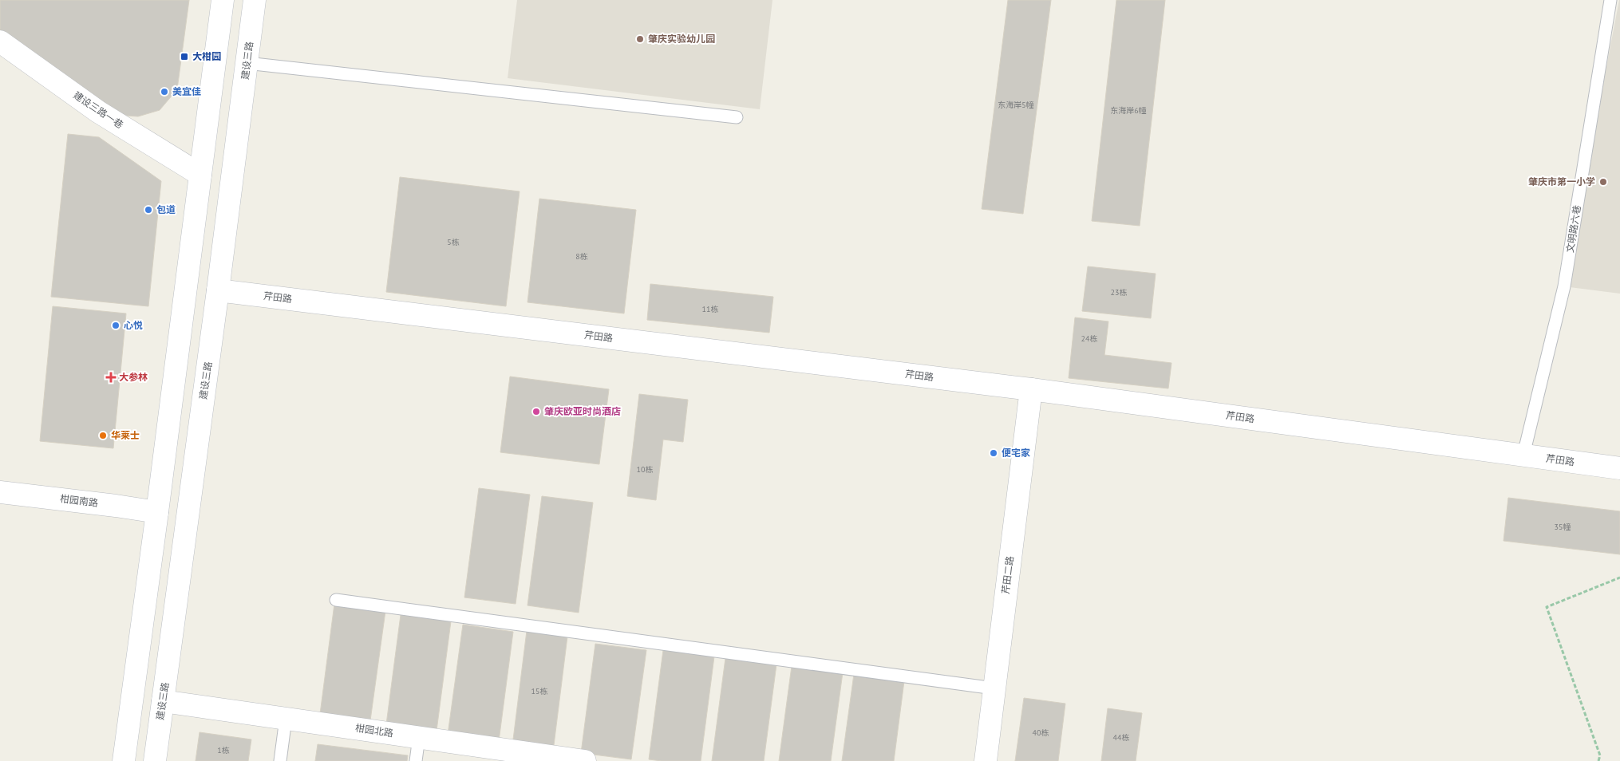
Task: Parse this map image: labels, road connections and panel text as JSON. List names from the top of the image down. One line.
{"streets":{"street":["建设三路","建设三路一巷","芹田路","柑园南路","芹田二路","柑园北路"],"lane":["文明路六巷"]},"crossings":[["建设三路","芹田路"],["建设三路","柑园北路"],["文明路六巷","芹田路"],["芹田路","芹田二路"]],"places":{"other":["肇庆实验幼儿园","美宜佳","肇庆市第一小学","包道","心悦","肇庆欧亚时尚酒店","华莱士","便宅家"],"transit":["大柑园"],"health":["大参林"]},"house_numbers":["东海岸5幢","东海岸6幢","5栋","8栋","23栋","11栋","24栋","10栋","35幢","15栋","40栋","44栋","1栋"]}
